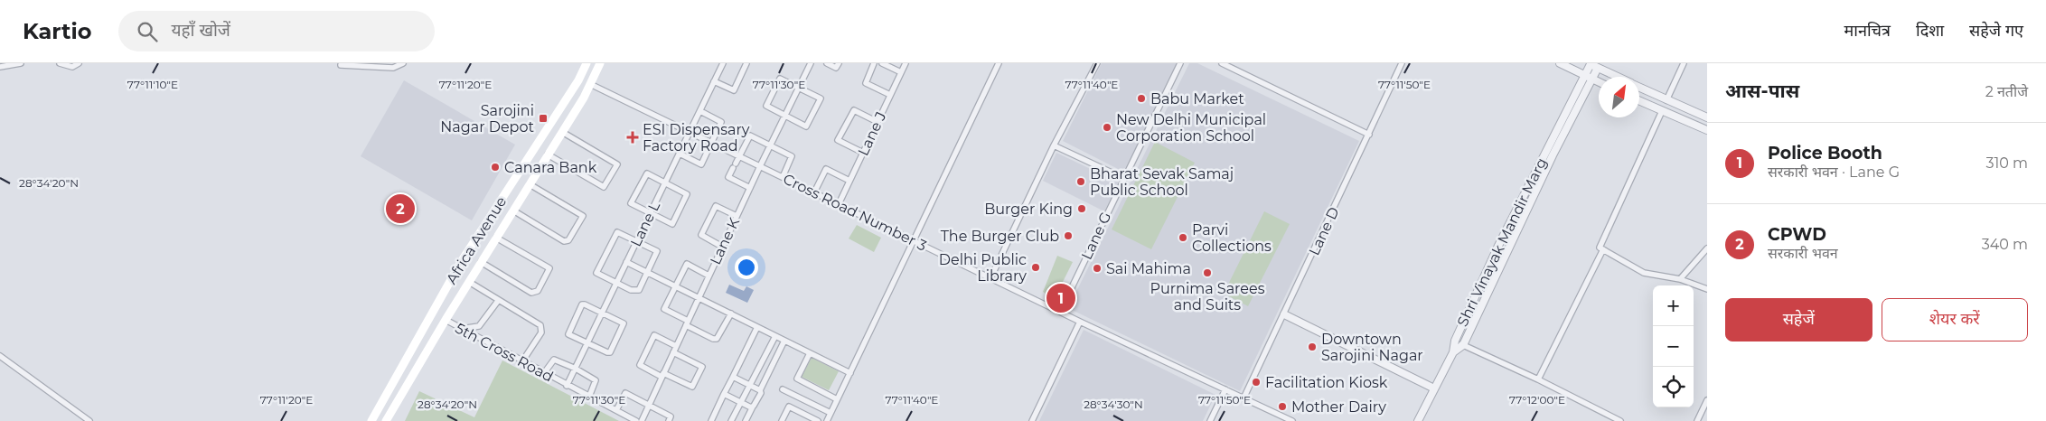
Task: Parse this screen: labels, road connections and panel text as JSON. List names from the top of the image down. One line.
{"streets":{"main road":["Africa Avenue"],"street":["Lane J","Cross Road Number 3","Lane L","Lane D","Lane G","Lane K","Shri Vinayak Mandir Marg","5th Cross Road"]},"crossings":[["Lane J","Cross Road Number 3"],["Cross Road Number 3","Lane L"],["Cross Road Number 3","Lane D"],["Cross Road Number 3","Lane G"],["Cross Road Number 3","Africa Avenue"],["Cross Road Number 3","Lane K"],["Lane L","5th Cross Road"],["Africa Avenue","5th Cross Road"]],"places":{"other":["Babu Market","New Delhi Municipal Corporation School","Canara Bank","Bharat Sevak Samaj Public School","Burger King","The Burger Club","Parvi Collections","Delhi Public Library","Sai Mahima","Purnima Sarees and Suits","Downtown Sarojini Nagar","Facilitation Kiosk","Mother Dairy"],"transit":["Sarojini Nagar Depot"],"health":["ESI Dispensary Factory Road"]},"north":"top right","page":{"header":"Kartio","search":"यहाँ खोजें","nav":["मानचित्र","दिशा","सहेजे गए"],"heading":["आस-पास","2 नतीजे"],"list":[{"mark":"1","name":"Police Booth","note":"सरकारी भवन · Lane G","value":"310 m"},{"mark":"2","name":"CPWD","note":"सरकारी भवन","value":"340 m"}],"pins":["2","1"],"buttons":["सहेजें","शेयर करें"],"map_buttons":["+","−"]},"coordinates":["77°11'10\"E","77°11'20\"E","77°11'30\"E","77°11'40\"E","77°11'50\"E","28°34'20\"N","77°12'00\"E","28°34'30\"N"]}
